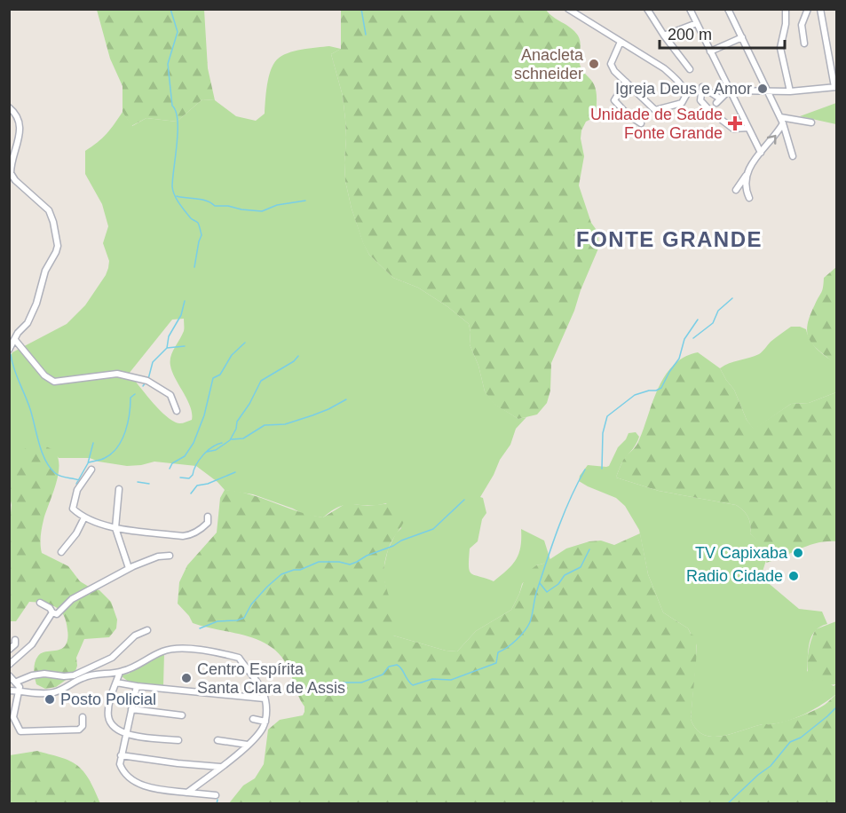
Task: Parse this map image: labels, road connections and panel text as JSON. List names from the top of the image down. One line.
{"districts":["FONTE GRANDE"],"places":{"other":["Anacleta schneider","Igreja Deus e Amor","TV Capixaba","Radio Cidade","Centro Espírita Santa Clara de Assis","Posto Policial"],"health":["Unidade de Saúde Fonte Grande"]},"scale_bar":"200 m"}
